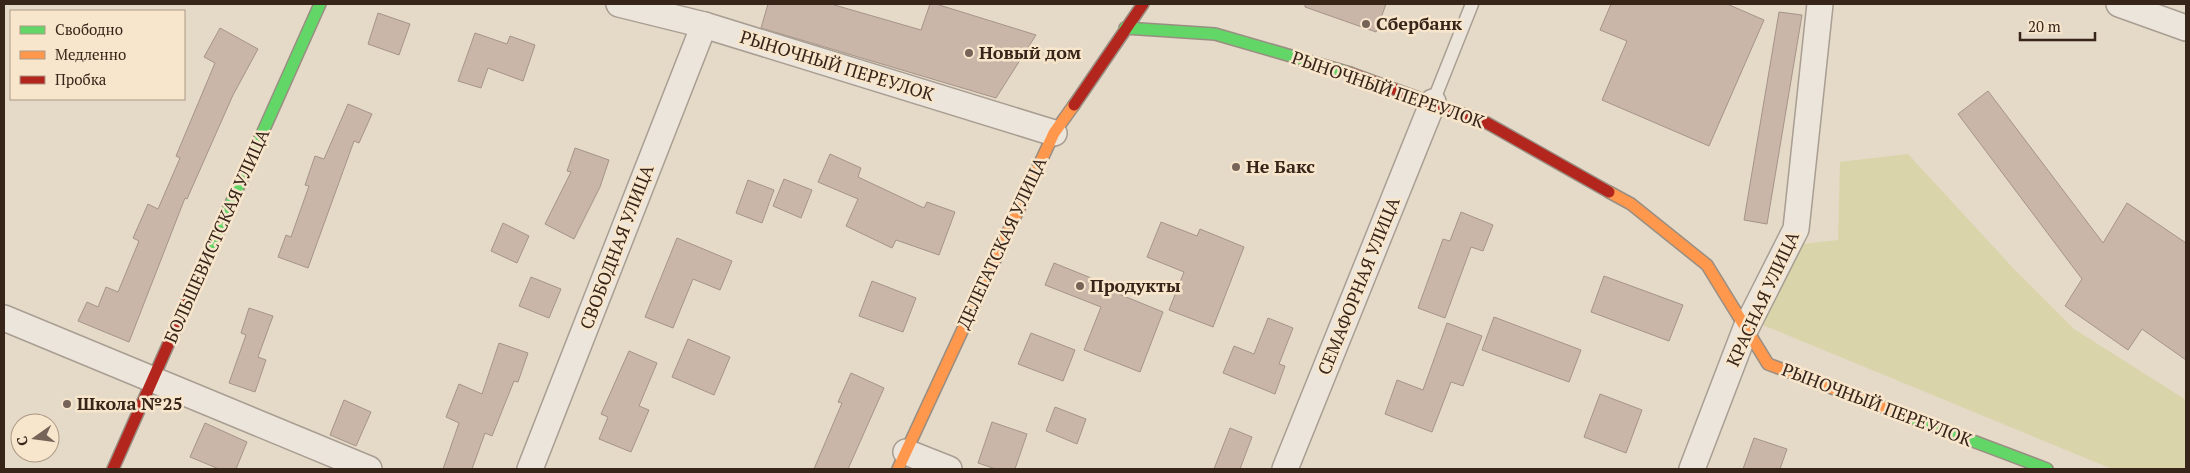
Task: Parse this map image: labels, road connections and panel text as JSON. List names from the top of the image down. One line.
{"streets":{"street":["РЫНОЧНЫЙ ПЕРЕУЛОК","БОЛЬШЕВИСТСКАЯ УЛИЦА","ДЕЛЕГАТСКАЯ УЛИЦА","СВОБОДНАЯ УЛИЦА","СЕМАФОРНАЯ УЛИЦА","КРАСНАЯ УЛИЦА"]},"crossings":[["РЫНОЧНЫЙ ПЕРЕУЛОК","ДЕЛЕГАТСКАЯ УЛИЦА"],["РЫНОЧНЫЙ ПЕРЕУЛОК","СВОБОДНАЯ УЛИЦА"],["РЫНОЧНЫЙ ПЕРЕУЛОК","СЕМАФОРНАЯ УЛИЦА"],["РЫНОЧНЫЙ ПЕРЕУЛОК","КРАСНАЯ УЛИЦА"]],"places":["Сбербанк","Новый дом","Не Бакс","Продукты","Школа №25"],"legend":["Свободно","Медленно","Пробка"],"scale_bar":"20 m","north":"left"}
